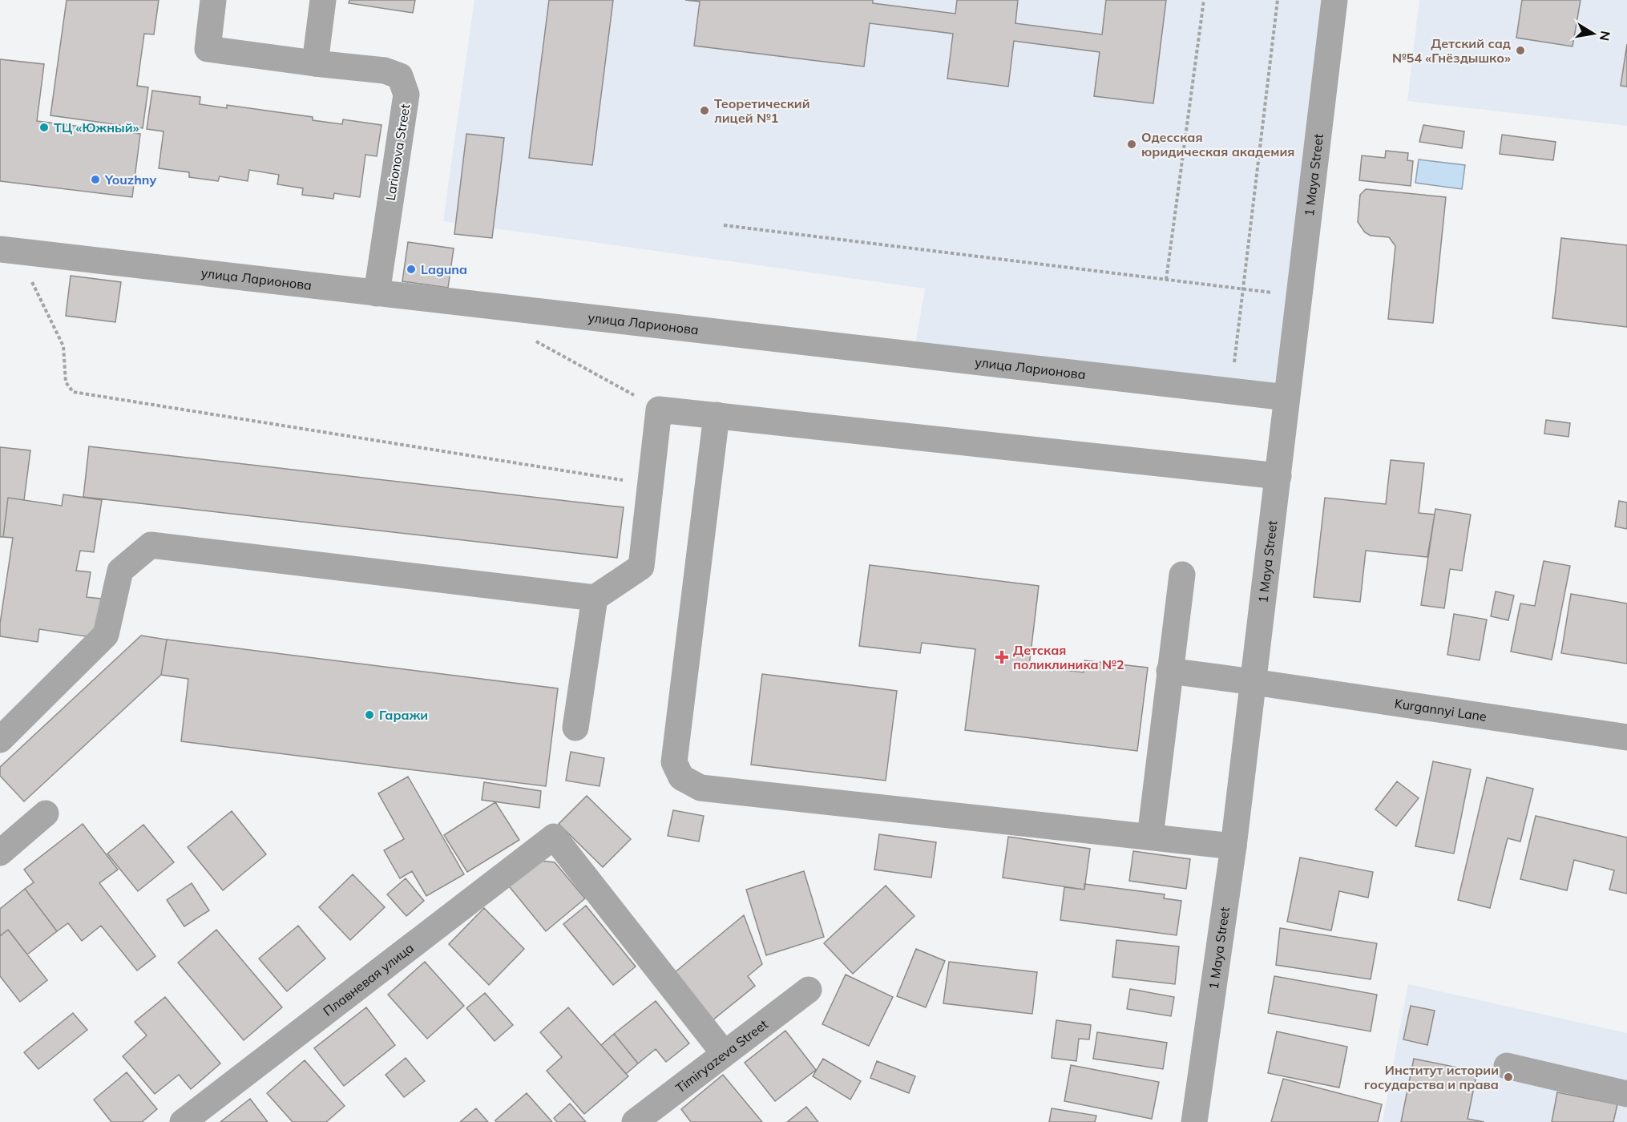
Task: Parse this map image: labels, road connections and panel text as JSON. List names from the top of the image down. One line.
{"streets":{"street":["Larionova Street","1 Maya Street","улица Ларионова","Kurgannyi Lane","Плавневая улица","Timiryazeva Street"]},"crossings":[["Larionova Street","улица Ларионова"],["1 Maya Street","улица Ларионова"],["1 Maya Street","Kurgannyi Lane"],["Плавневая улица","Timiryazeva Street"]],"places":{"other":["Детский сад №54 «Гнёздышко»","Теоретический лицей №1","ТЦ «Южный»","Одесская юридическая академия","Youzhny","Laguna","Гаражи","Институт истории государства и права"],"health":["Детская поликлиника №2"]},"north":"right"}
